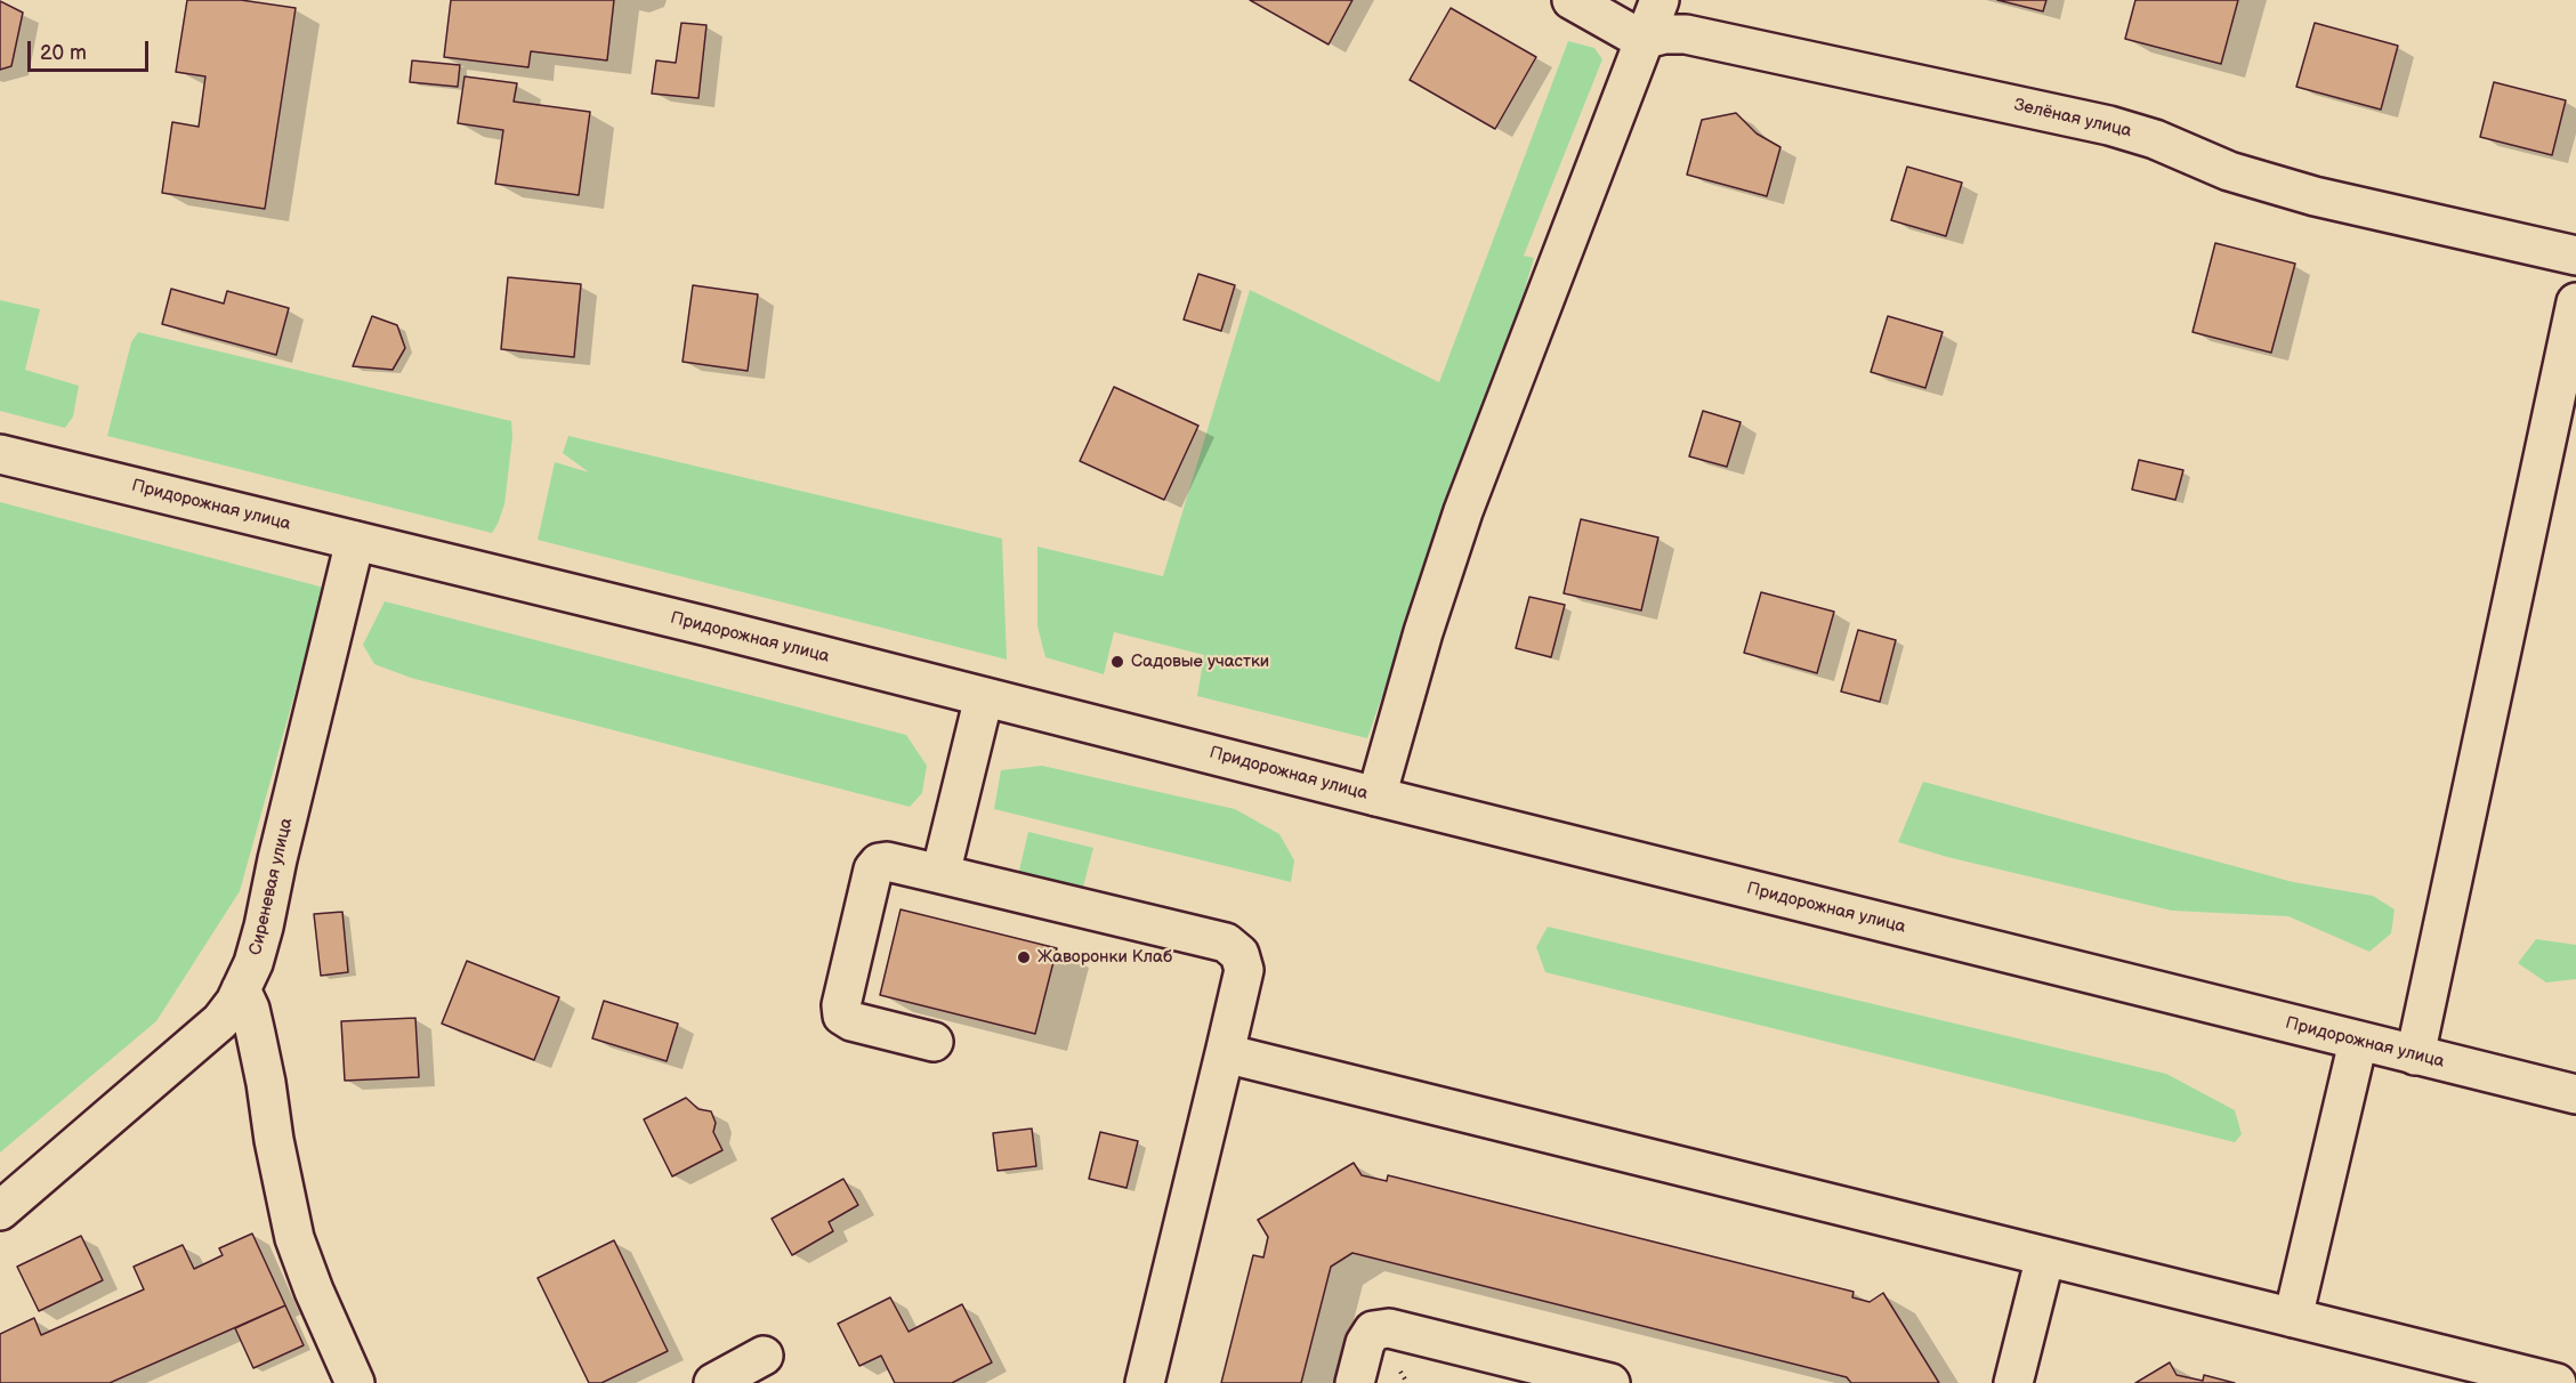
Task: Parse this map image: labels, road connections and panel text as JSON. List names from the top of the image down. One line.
{"streets":{"street":["Зелёная улица","Придорожная улица","Сиреневая улица"]},"crossings":[["Придорожная улица","Сиреневая улица"]],"places":["Садовые участки","Жаворонки Клаб"],"scale_bar":"20 m"}
